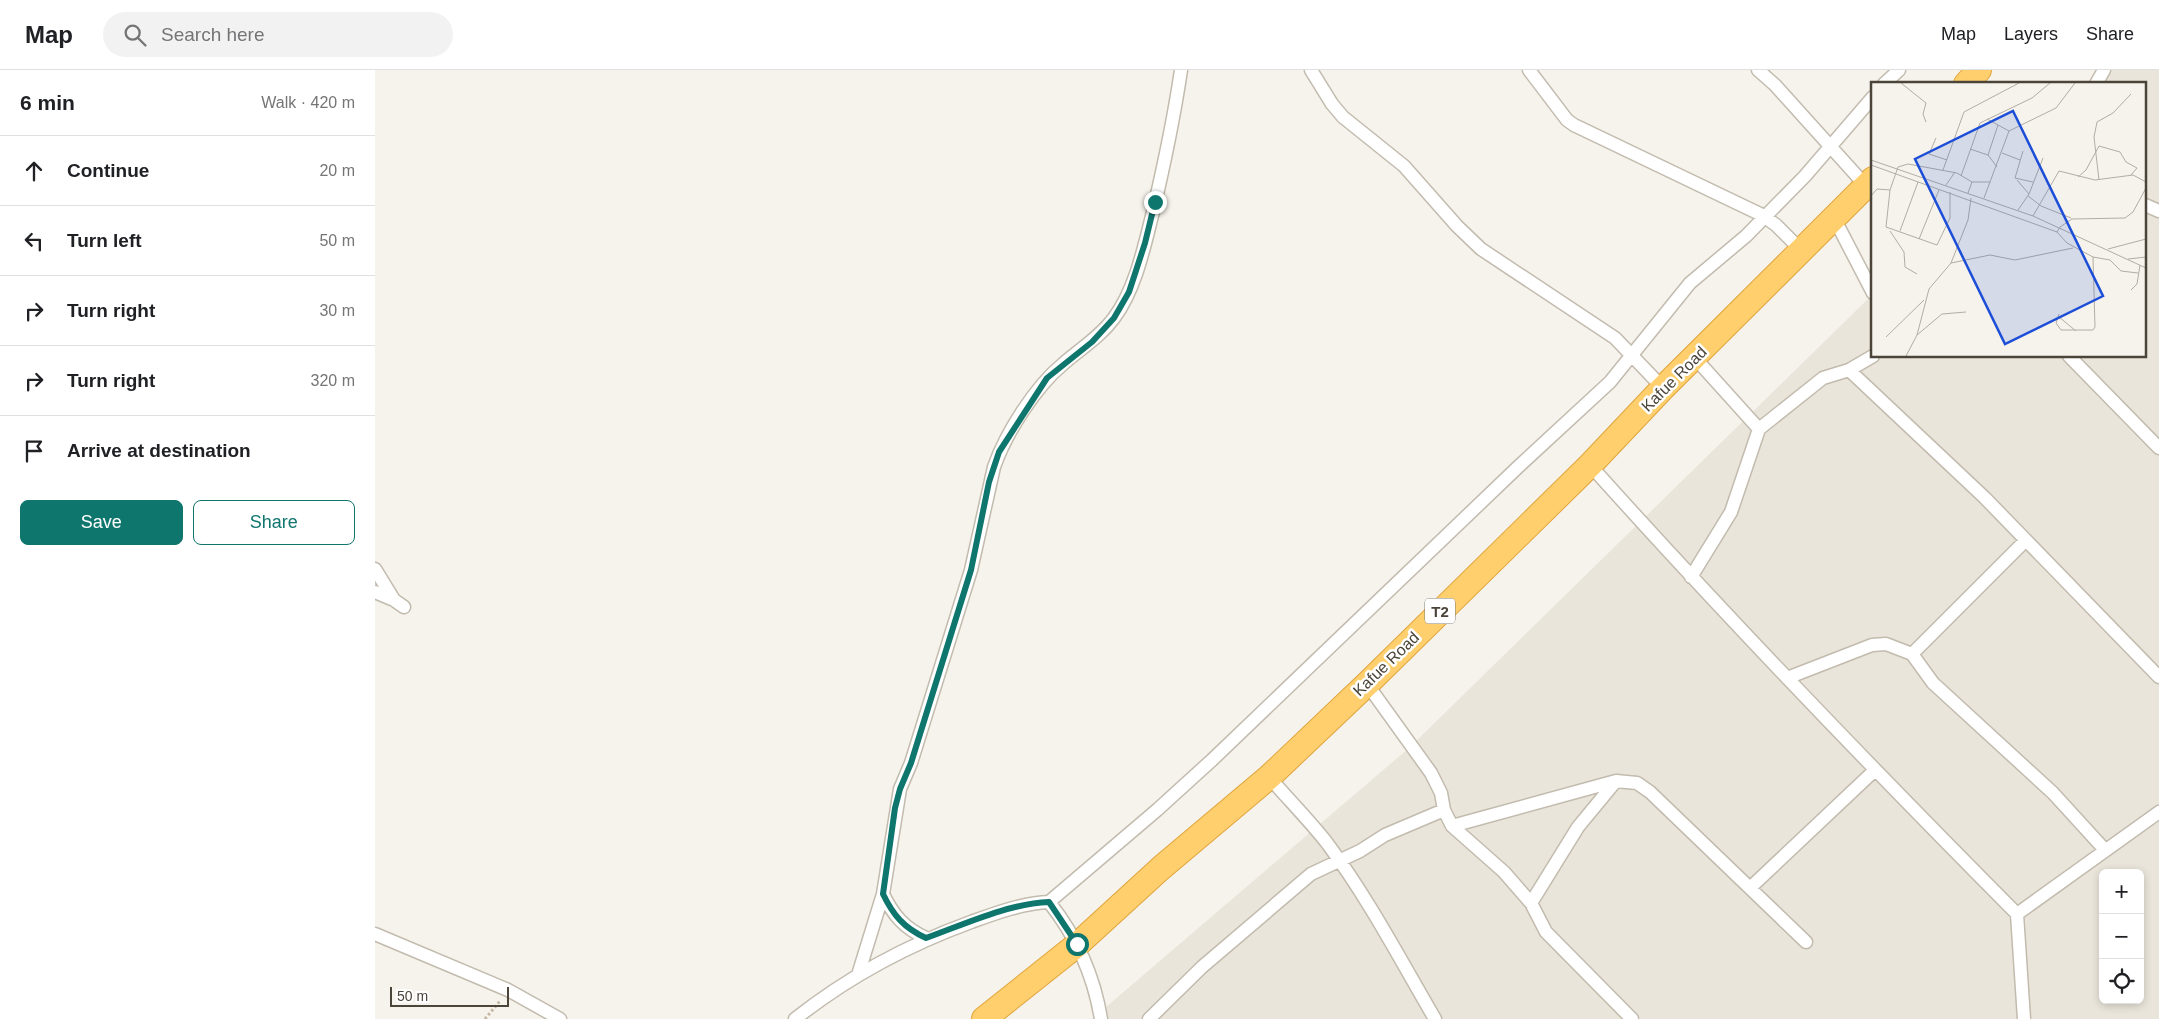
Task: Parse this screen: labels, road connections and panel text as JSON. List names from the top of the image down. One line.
{"streets":{"highway":["Kafue Road","T2"]},"scale_bar":"50 m","page":{"header":"Map","search":"Search here","nav":["Map","Layers","Share"],"heading":["6 min","Walk · 420 m"],"list":[["Continue","20 m"],["Turn left","50 m"],["Turn right","30 m"],["Turn right","320 m"],"Arrive at destination"],"buttons":["Save","Share"],"map_buttons":["+","−"],"scale":"50 m"}}
